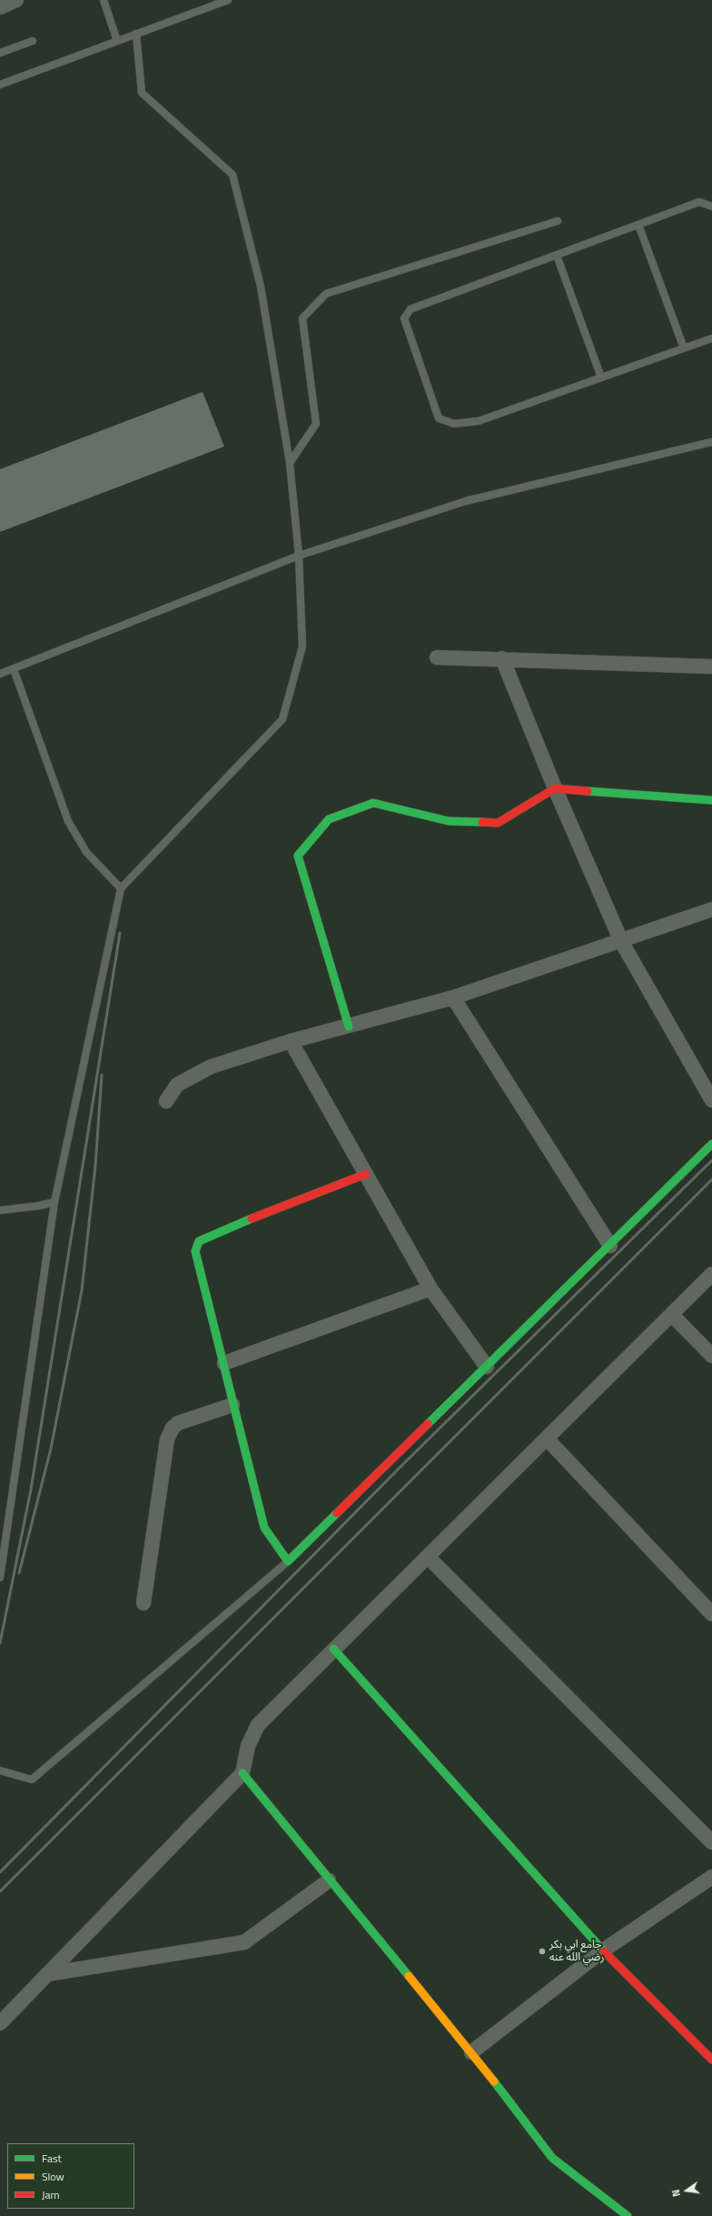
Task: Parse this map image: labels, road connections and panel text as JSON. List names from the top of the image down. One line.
{"places":["جامع ابي بكر رضي الله عنه"],"legend":["Fast","Slow","Jam"],"north":"left"}
